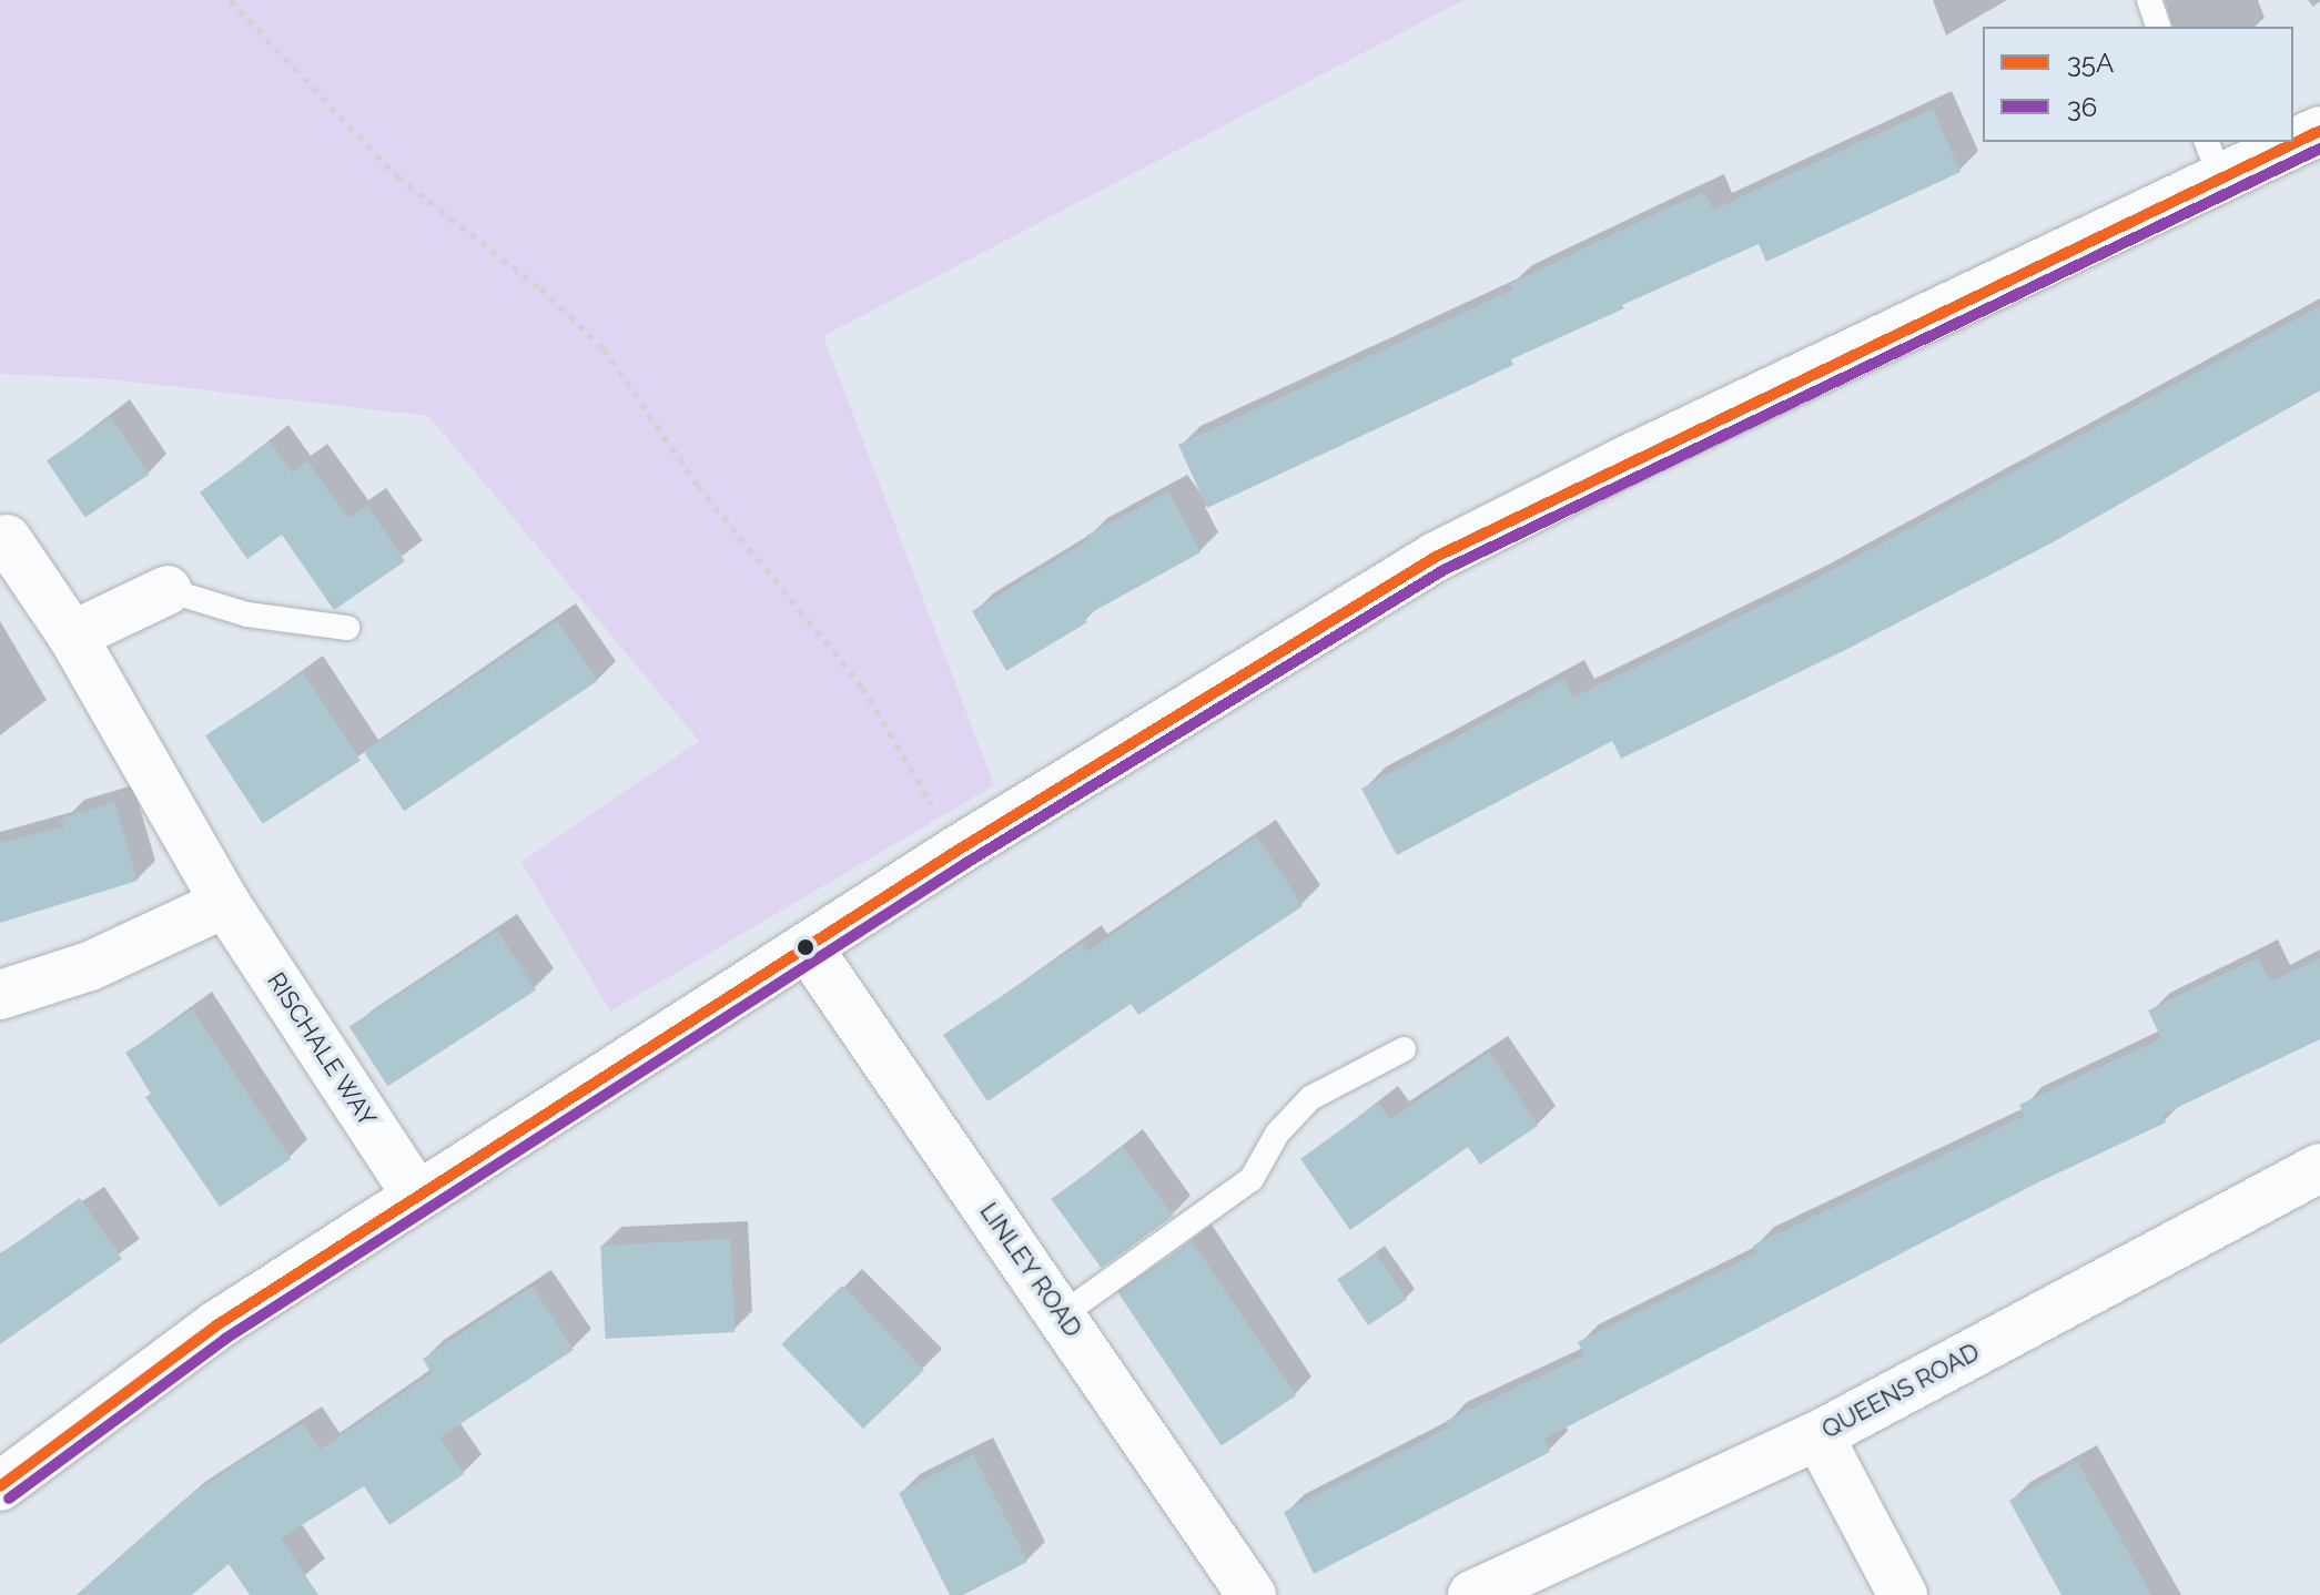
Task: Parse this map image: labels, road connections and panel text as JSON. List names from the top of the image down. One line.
{"streets":{"street":["RISCHALE WAY","LINLEY ROAD","QUEENS ROAD"]},"lines":["transit line 35A","transit line 36"],"legend":["35A","36"]}
